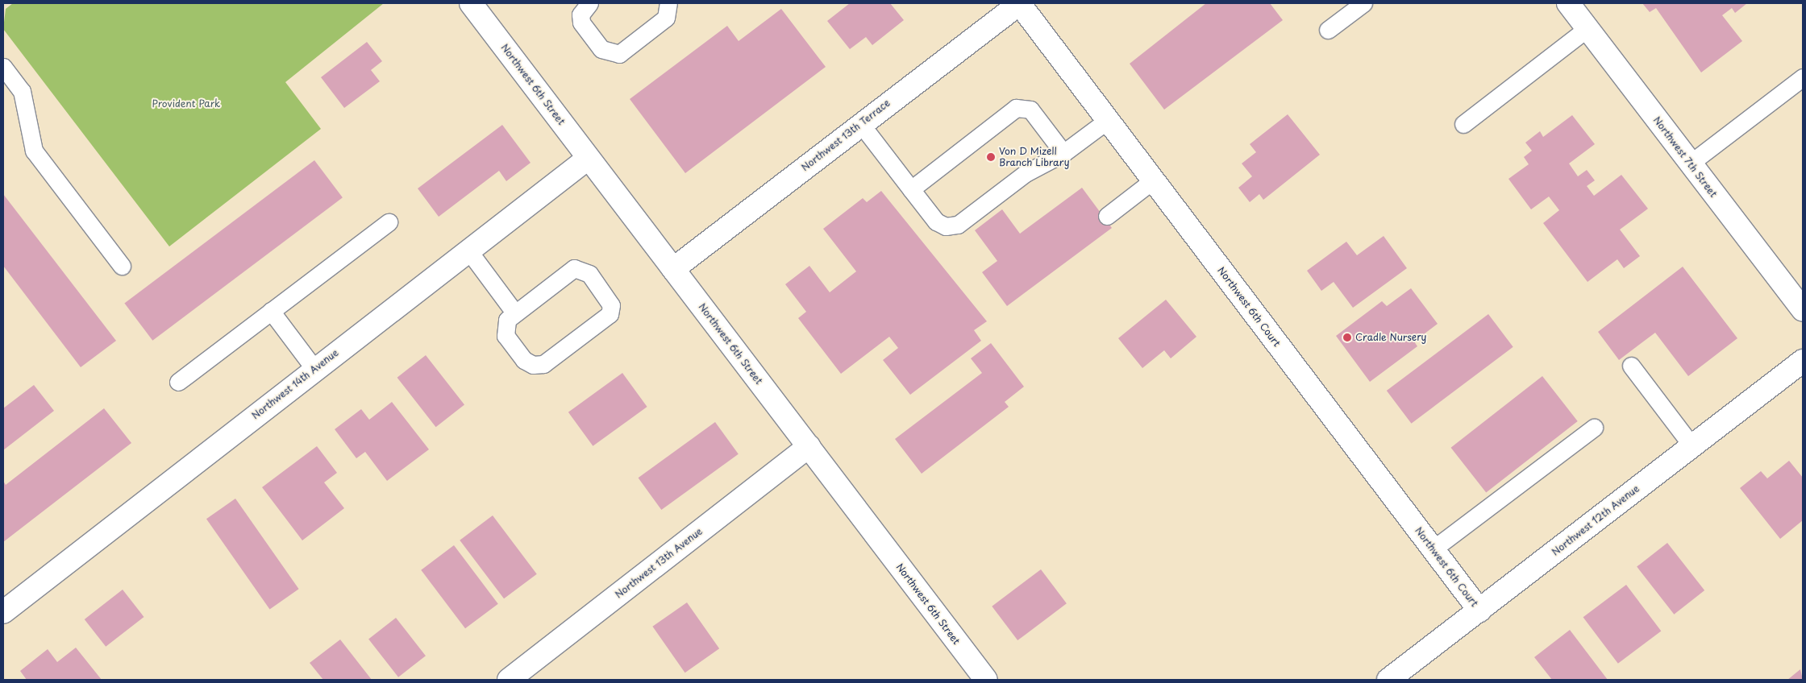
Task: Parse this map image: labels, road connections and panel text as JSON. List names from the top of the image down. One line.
{"streets":{"street":["Northwest 6th Street","Northwest 13th Terrace","Northwest 7th Street","Northwest 6th Court","Northwest 14th Avenue","Northwest 12th Avenue","Northwest 13th Avenue"]},"crossings":[["Northwest 6th Street","Northwest 13th Terrace"],["Northwest 6th Street","Northwest 14th Avenue"],["Northwest 6th Street","Northwest 13th Avenue"],["Northwest 13th Terrace","Northwest 6th Court"],["Northwest 6th Court","Northwest 12th Avenue"]],"parks":["Provident Park"],"places":["Von D Mizell Branch Library","Cradle Nursery"]}
